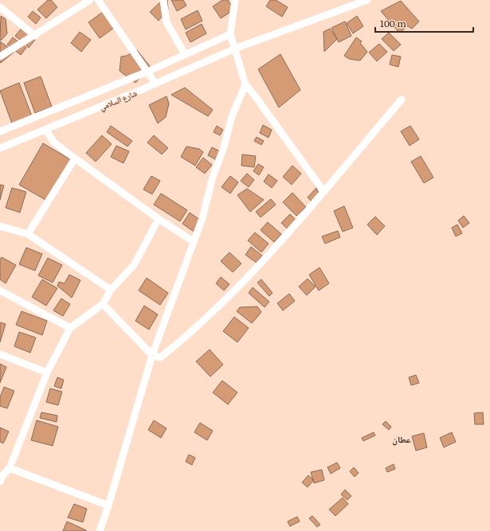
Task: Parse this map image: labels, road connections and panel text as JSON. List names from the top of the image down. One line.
{"streets":{"street":["شارع السلامي"]},"districts":["عطان"],"scale_bar":"100 m"}
